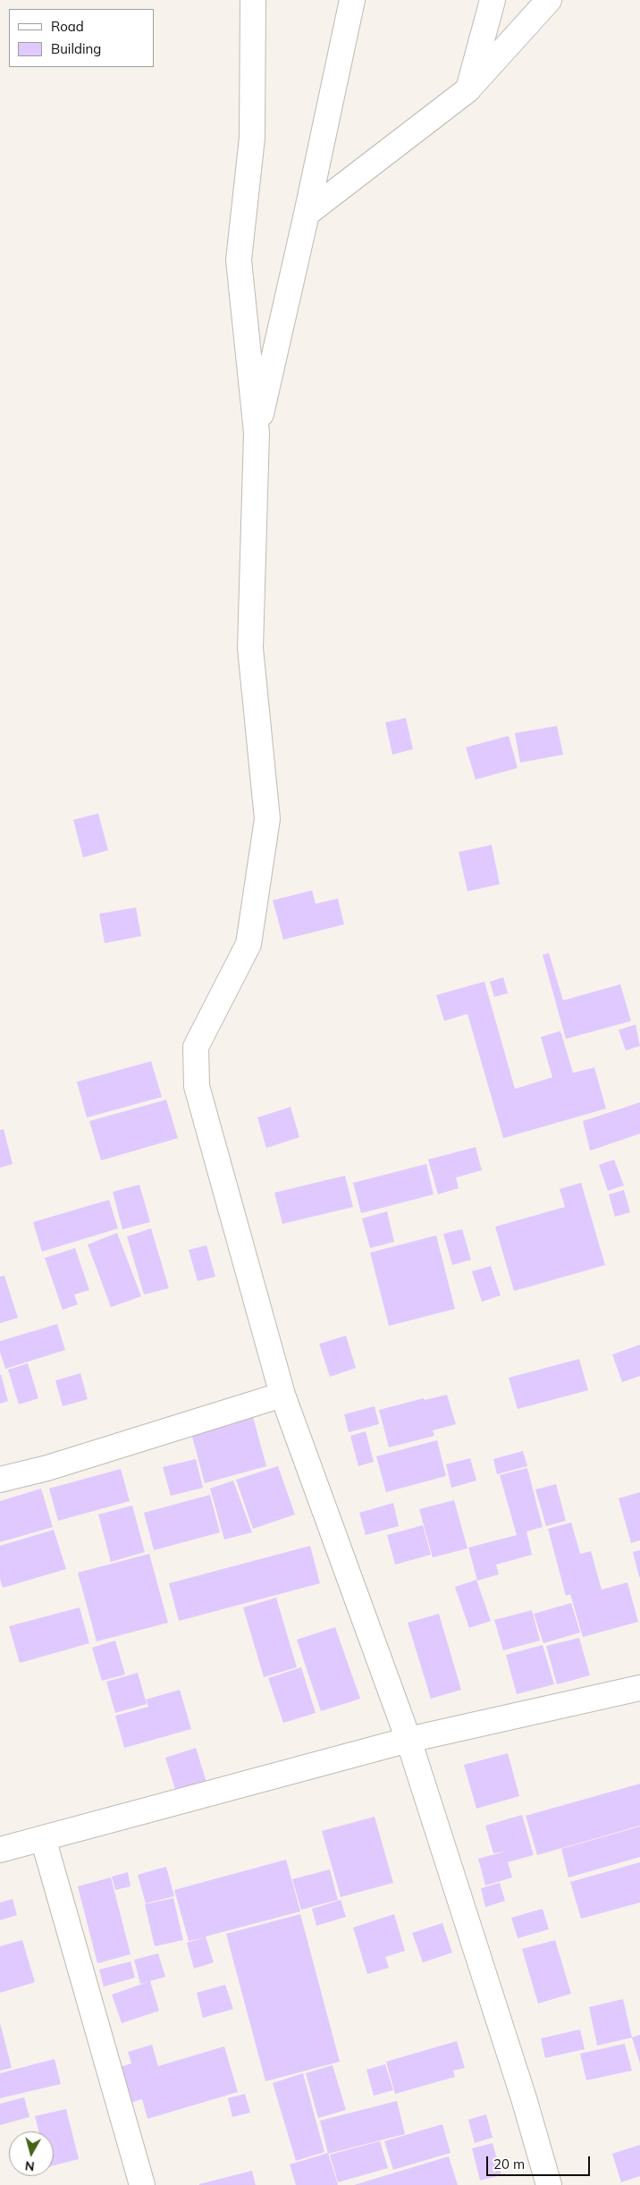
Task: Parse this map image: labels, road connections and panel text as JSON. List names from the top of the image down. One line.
{"legend":["Road","Building"],"scale_bar":"20 m","north":"bottom"}
